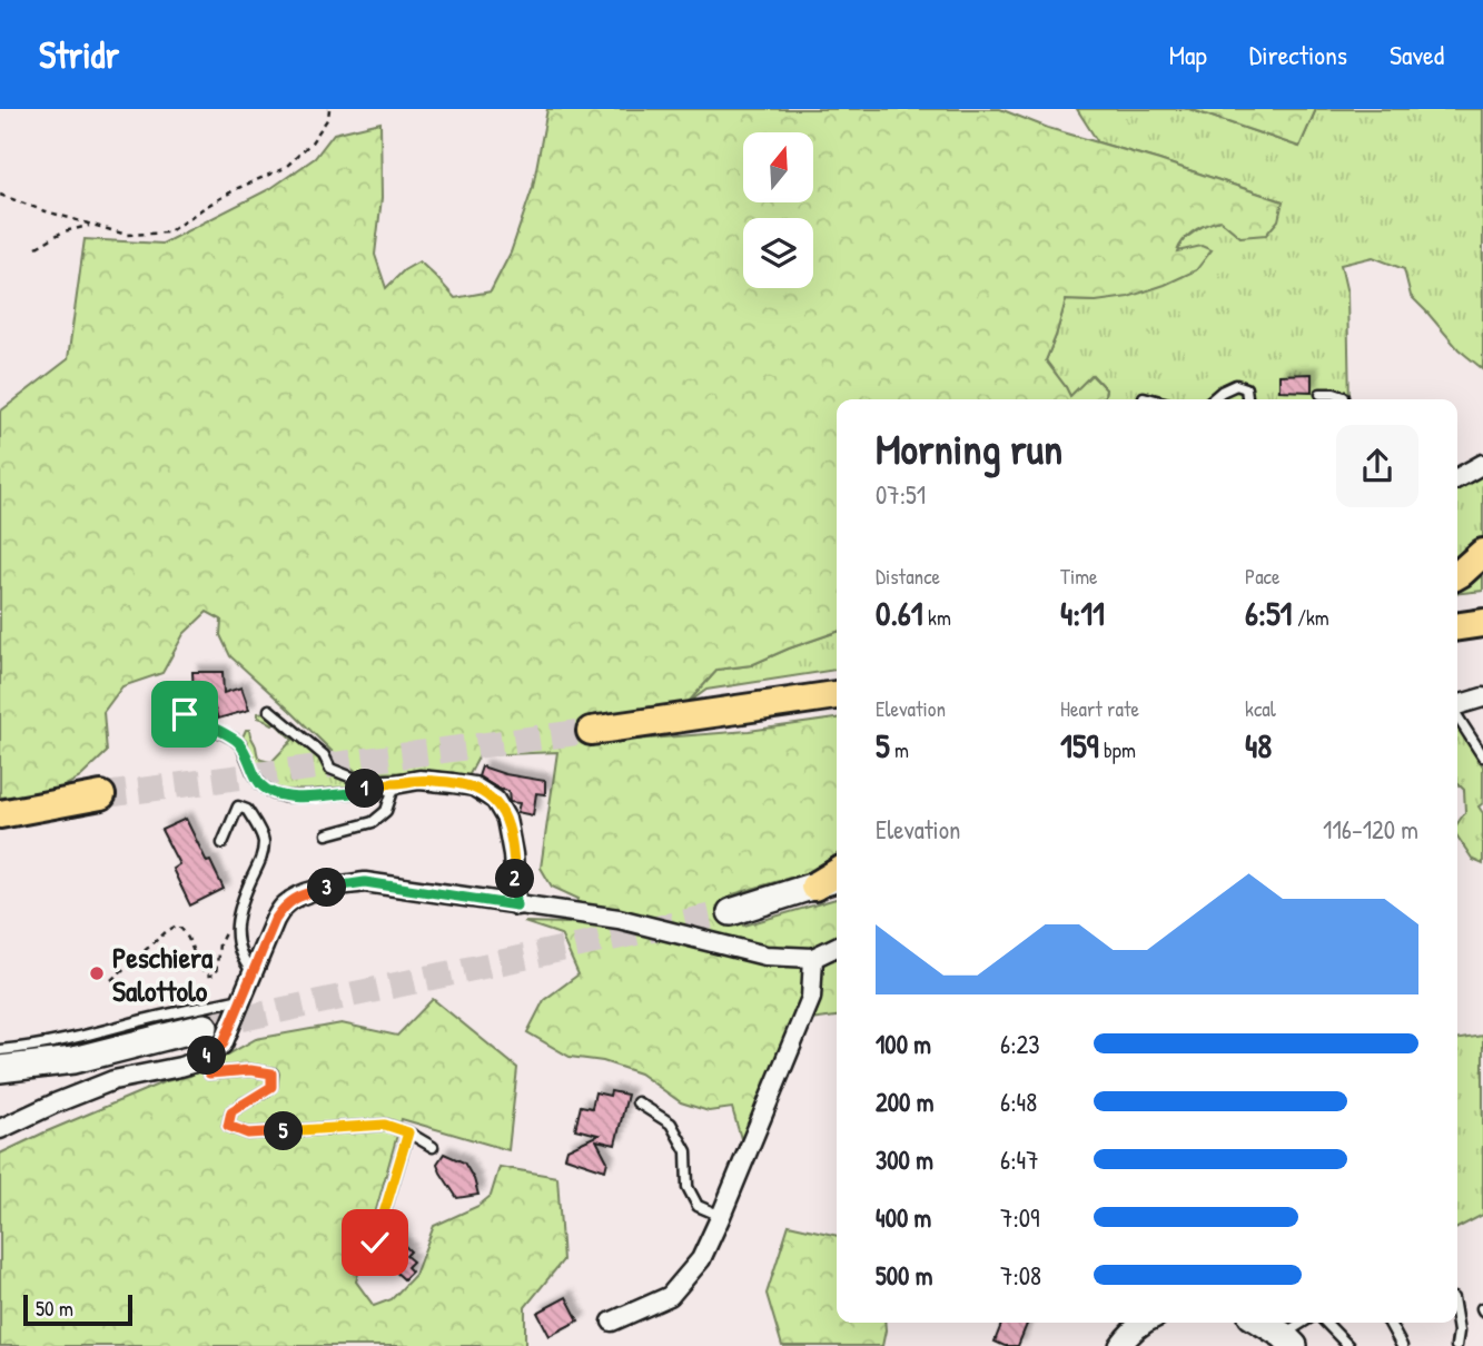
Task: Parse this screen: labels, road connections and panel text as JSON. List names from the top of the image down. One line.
{"places":["Peschiera Salottolo"],"scale_bar":"50 m","north":"top","page":{"header":"Stridr","nav":["Map","Directions","Saved"],"heading":["Morning run","07:51"],"stats":[["Distance","0.61 km"],["Time","4:11"],["Pace","6:51 /km"],["Elevation","5 m"],["Heart rate","159 bpm"],["kcal","48"]],"pins":["1","2","3","4","5"],"chart":["Elevation","116–120 m"],"list":[{"name":"100 m","note":"6:23"},{"name":"200 m","note":"6:48"},{"name":"300 m","note":"6:47"},{"name":"400 m","note":"7:09"},{"name":"500 m","note":"7:08"}],"scale":"50 m"}}
